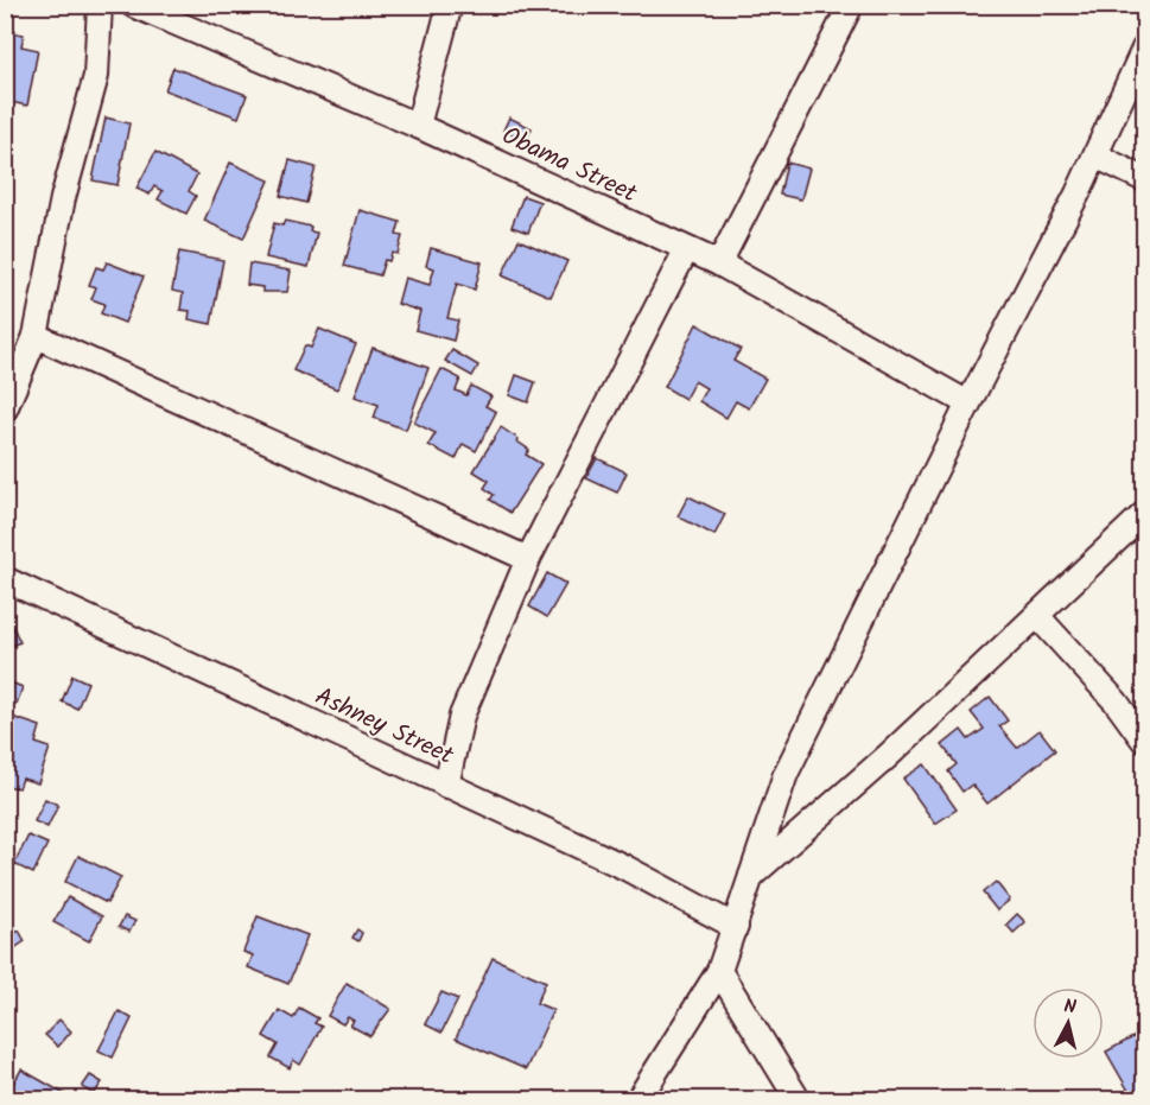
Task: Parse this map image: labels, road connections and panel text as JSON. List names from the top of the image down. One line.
{"streets":{"street":["Obama Street","Ashney Street"]},"north":"top"}
